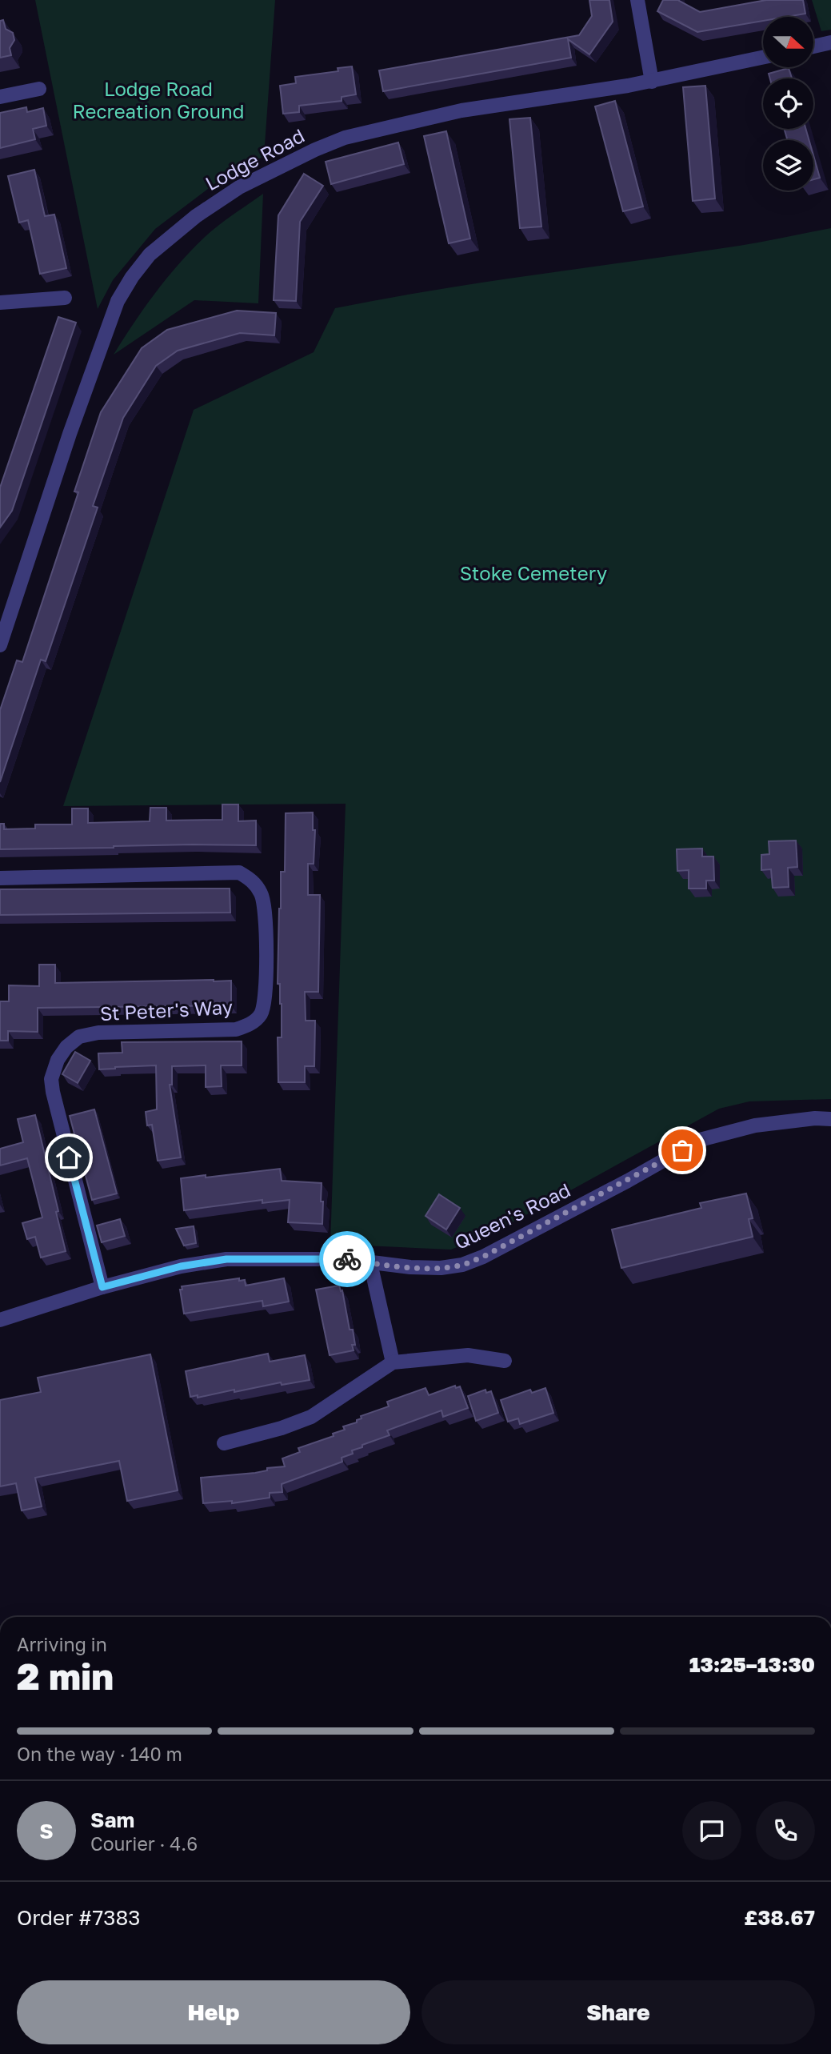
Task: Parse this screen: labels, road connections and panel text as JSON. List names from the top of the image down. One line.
{"streets":{"street":["Lodge Road","St Peter's Way","Queen's Road"]},"crossings":[["St Peter's Way","Queen's Road"]],"parks":["Lodge Road Recreation Ground","Stoke Cemetery"],"north":"right","page":{"heading":["2 min","Arriving in","13:25–13:30"],"panel":["Sam","Courier · 4.6","Order #7383","£38.67"],"bar":"On the way · 140 m","round":"S","buttons":["Help","Share"]}}
